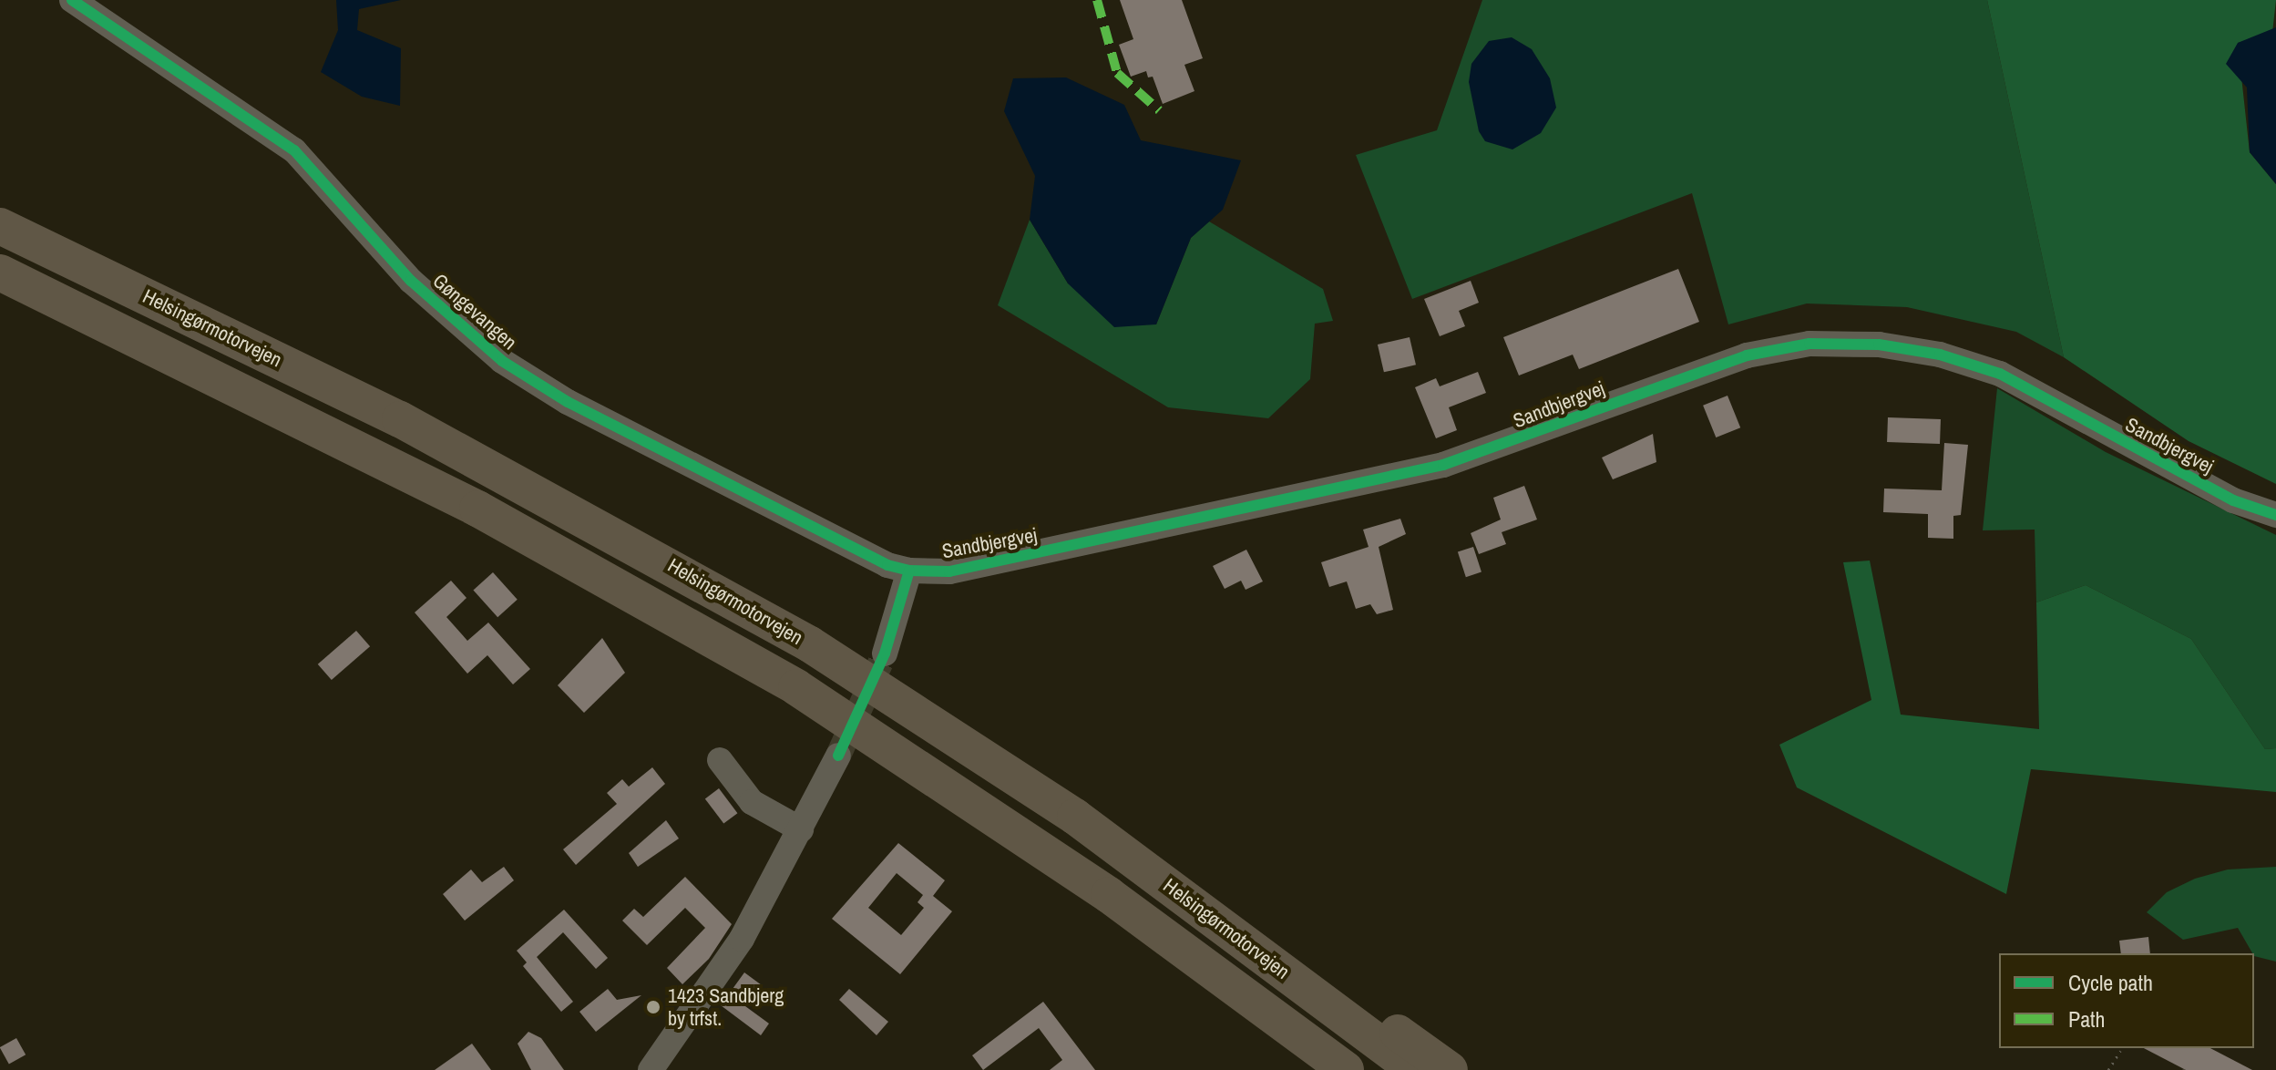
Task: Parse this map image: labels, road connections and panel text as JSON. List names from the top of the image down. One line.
{"streets":{"highway":["Helsingørmotorvejen"],"street":["Gøngevangen","Sandbjergvej"]},"crossings":[["Gøngevangen","Sandbjergvej"]],"places":["1423 Sandbjerg by trfst."],"legend":["Cycle path","Path"]}
